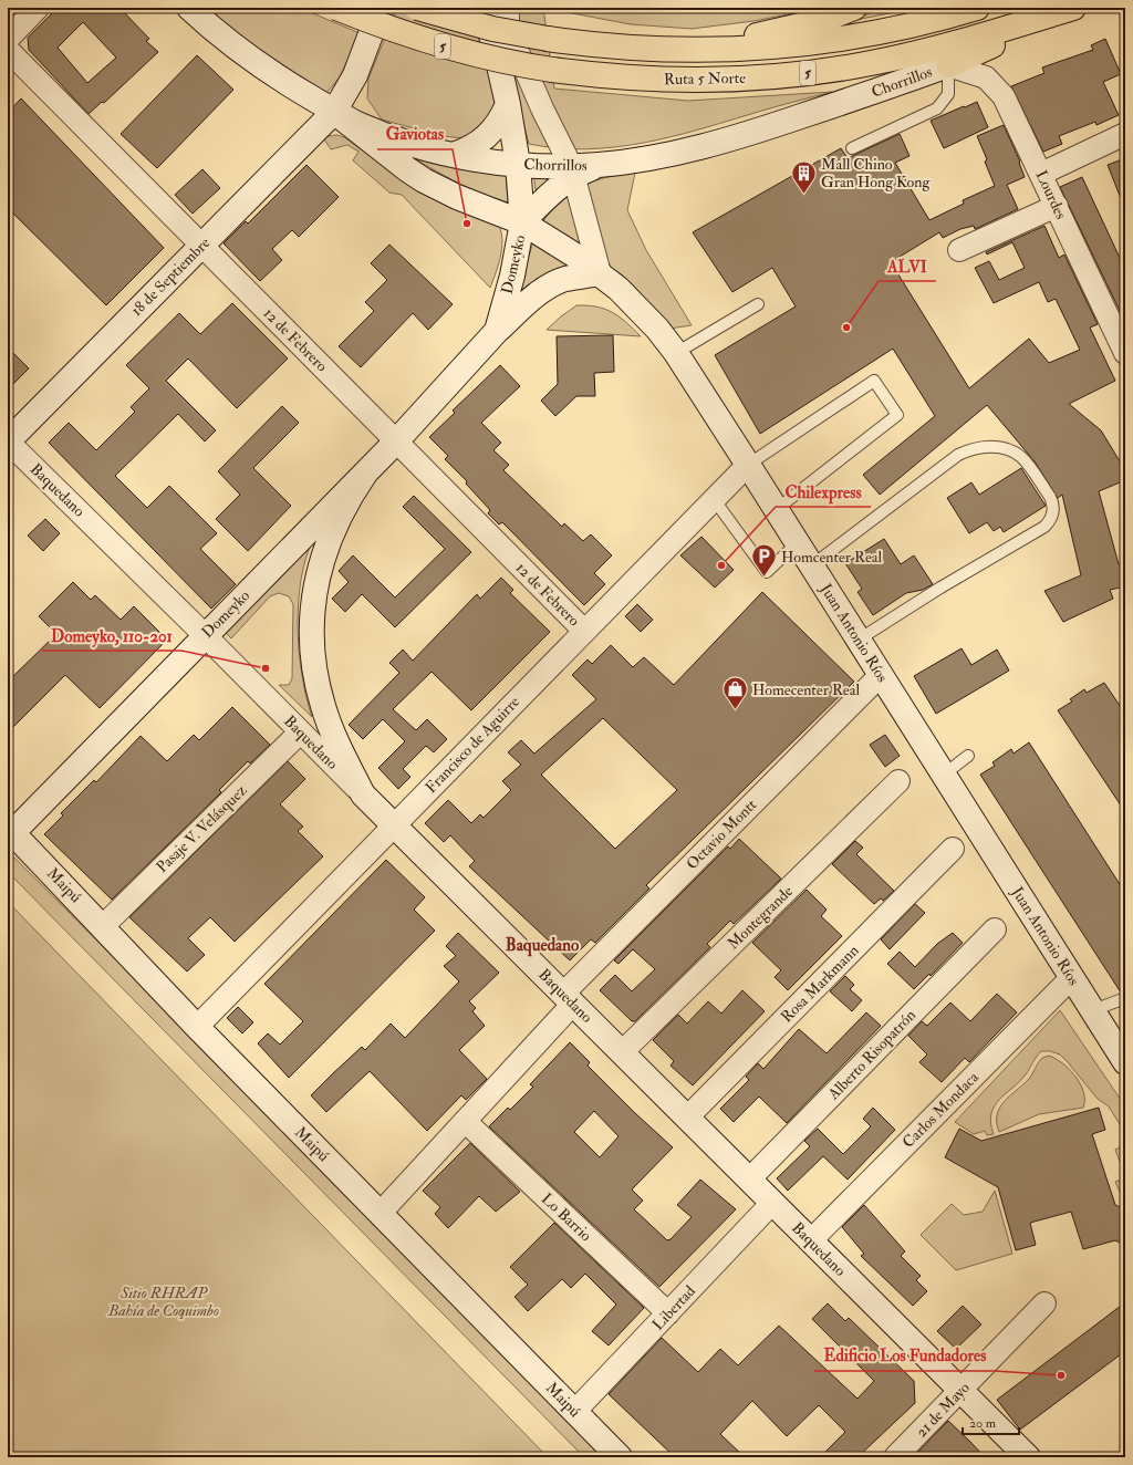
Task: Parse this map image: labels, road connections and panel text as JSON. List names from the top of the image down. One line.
{"streets":{"highway":["5","Ruta 5 Norte"],"main road":["Chorrillos","Domeyko","18 de Septiembre","Baquedano","Juan Antonio Ríos","Maipú"],"street":["Lourdes","12 de Febrero","Francisco de Aguirre","Pasaje V. Velásquez","Octavio Montt","Montegrande","Rosa Markmann","Alberto Risopatrón","Carlos Mondaca","Lo Barrio","Libertad","21 de Mayo"]},"crossings":[["Chorrillos","Lourdes"],["Chorrillos","Domeyko"],["Chorrillos","18 de Septiembre"],["Chorrillos","Juan Antonio Ríos"],["Domeyko","12 de Febrero"],["Domeyko","Baquedano"],["Domeyko","Juan Antonio Ríos"],["Domeyko","Maipú"],["18 de Septiembre","12 de Febrero"],["18 de Septiembre","Baquedano"],["18 de Septiembre","Juan Antonio Ríos"],["12 de Febrero","Francisco de Aguirre"],["Baquedano","Francisco de Aguirre"],["Baquedano","Pasaje V. Velásquez"],["Baquedano","Octavio Montt"],["Baquedano","Montegrande"],["Baquedano","Rosa Markmann"],["Baquedano","Alberto Risopatrón"],["Baquedano","Carlos Mondaca"],["Baquedano","Libertad"],["Baquedano","21 de Mayo"],["Juan Antonio Ríos","Francisco de Aguirre"],["Juan Antonio Ríos","Octavio Montt"],["Juan Antonio Ríos","Carlos Mondaca"],["Francisco de Aguirre","Maipú"],["Pasaje V. Velásquez","Maipú"],["Maipú","Libertad"],["Lo Barrio","Libertad"]],"districts":["Baquedano"],"parks":["Sitio RHRAP Bahía de Coquimbo"],"places":{"building":["Mall Chino Gran Hong Kong"],"other":["Gaviotas","ALVI","Chilexpress","Domeyko, 110-201","Edificio Los Fundadores"],"parking":["Homcenter Real"],"shop":["Homecenter Real"]},"scale_bar":"20 m"}
